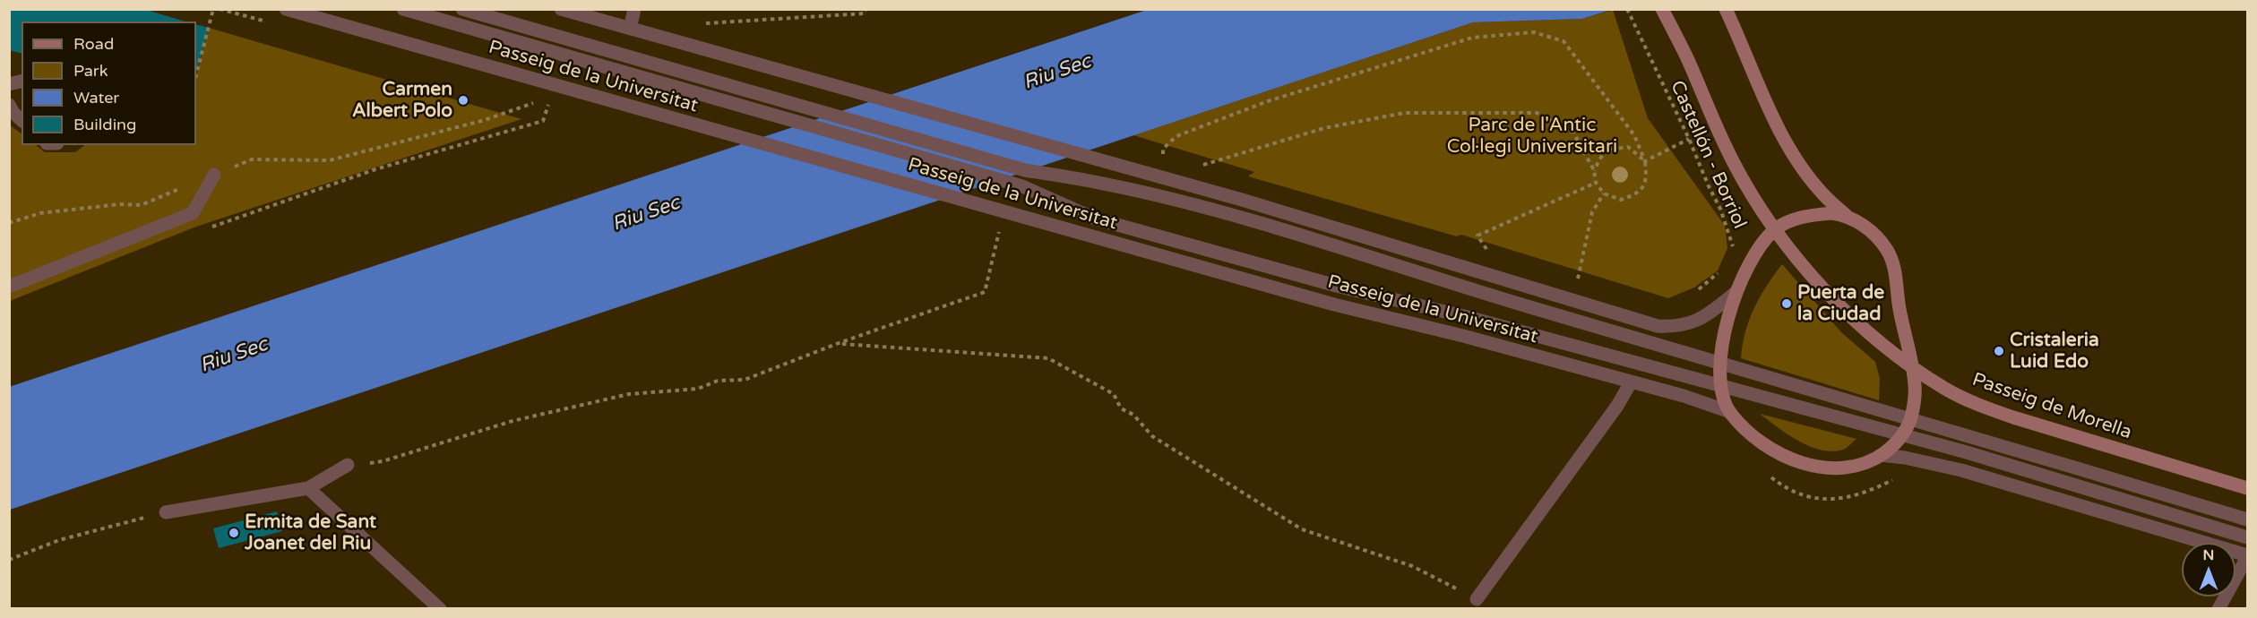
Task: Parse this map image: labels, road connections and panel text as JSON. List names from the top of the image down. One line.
{"streets":{"street":["Passeig de la Universitat","Passeig de Morella"],"path":["Castellón - Borriol"]},"water":["Riu Sec"],"parks":["Parc de l'Antic Col·legi Universitari"],"places":["Carmen Albert Polo","Puerta de la Ciudad","Cristaleria Luid Edo","Ermita de Sant Joanet del Riu"],"legend":["Road","Park","Water","Building"],"north":"top"}
